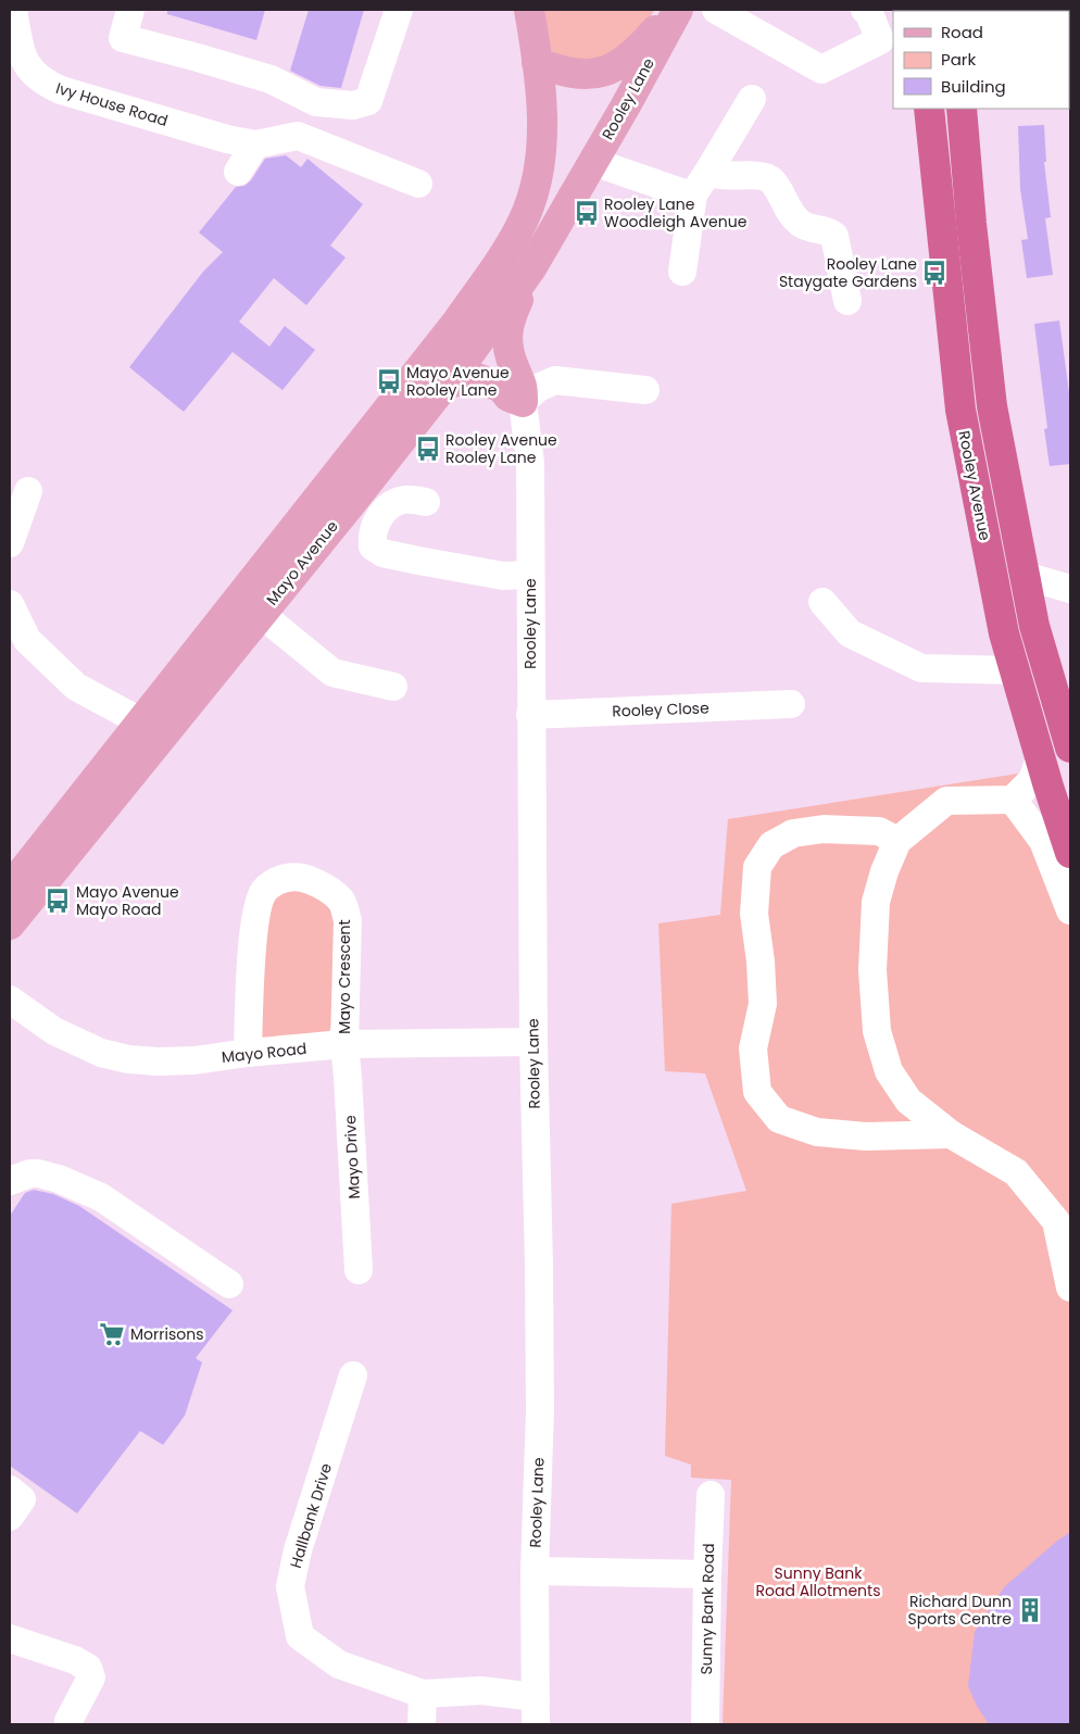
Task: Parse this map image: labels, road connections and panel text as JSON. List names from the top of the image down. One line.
{"streets":{"highway":["Rooley Avenue"],"main road":["Rooley Lane","Mayo Avenue"],"street":["Ivy House Road","Rooley Close","Mayo Crescent","Mayo Road","Mayo Drive","Hallbank Drive","Sunny Bank Road"]},"crossings":[["Rooley Lane","Mayo Avenue"],["Rooley Lane","Rooley Close"],["Rooley Lane","Mayo Road"],["Rooley Lane","Hallbank Drive"],["Mayo Crescent","Mayo Road"],["Mayo Crescent","Mayo Drive"],["Mayo Road","Mayo Drive"]],"parks":["Sunny Bank Road Allotments"],"places":{"bus stop":["Rooley Lane Woodleigh Avenue","Rooley Lane Staygate Gardens","Mayo Avenue Rooley Lane","Rooley Avenue Rooley Lane","Mayo Avenue Mayo Road"],"supermarket":["Morrisons"],"building":["Richard Dunn Sports Centre"]},"legend":["Road","Park","Building"]}
